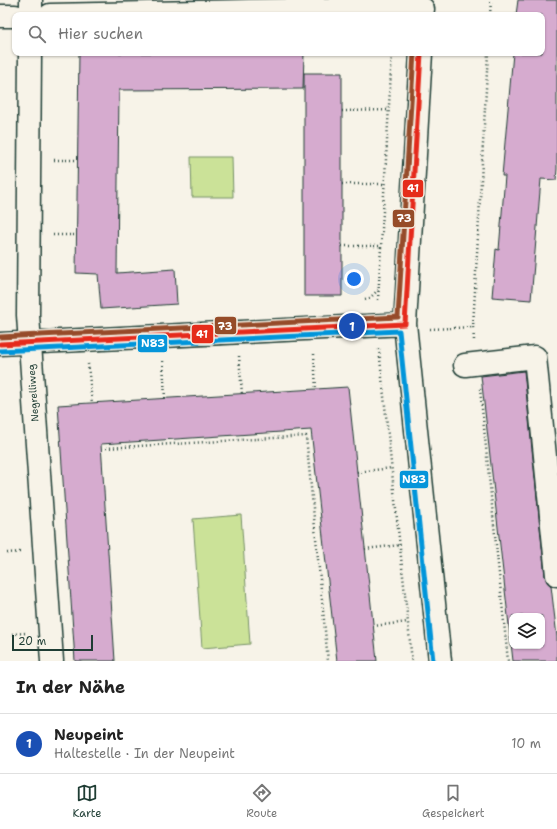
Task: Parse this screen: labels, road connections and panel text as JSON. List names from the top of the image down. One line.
{"streets":{"street":["Negrelliweg"]},"lines":["transit line 41","transit line 73","transit line N83"],"scale_bar":"20 m","page":{"search":"Hier suchen","pins":"1","scale":"20 m","heading":"In der Nähe","list":[{"mark":"1","name":"Neupeint","note":"Haltestelle · In der Neupeint","value":"10 m"}],"nav":["Karte","Route","Gespeichert"]}}
